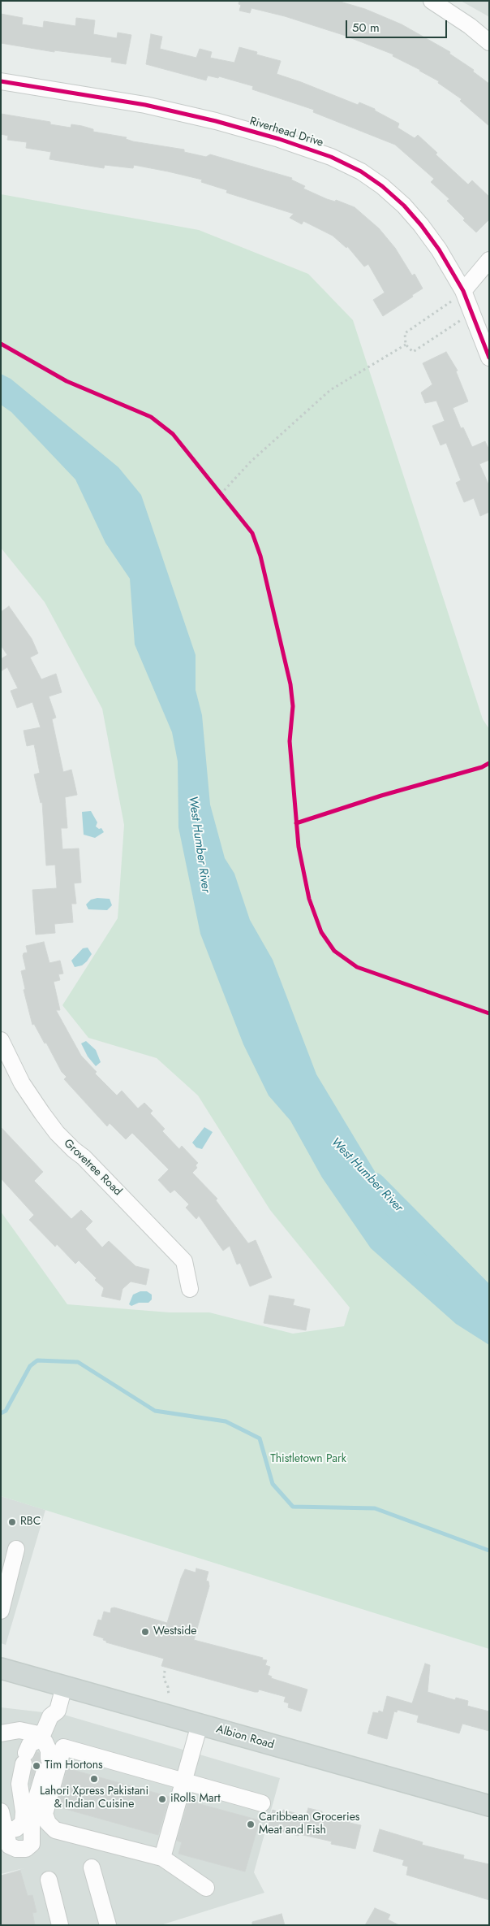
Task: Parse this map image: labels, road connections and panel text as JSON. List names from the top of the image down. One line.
{"streets":{"main road":["Albion Road"],"street":["Riverhead Drive","Grovetree Road"]},"water":["West Humber River"],"parks":["Thistletown Park"],"places":["RBC","Westside","Tim Hortons","Lahori Xpress Pakistani & Indian Cuisine","iRolls Mart","Caribbean Groceries Meat and Fish"],"scale_bar":"50 m"}
